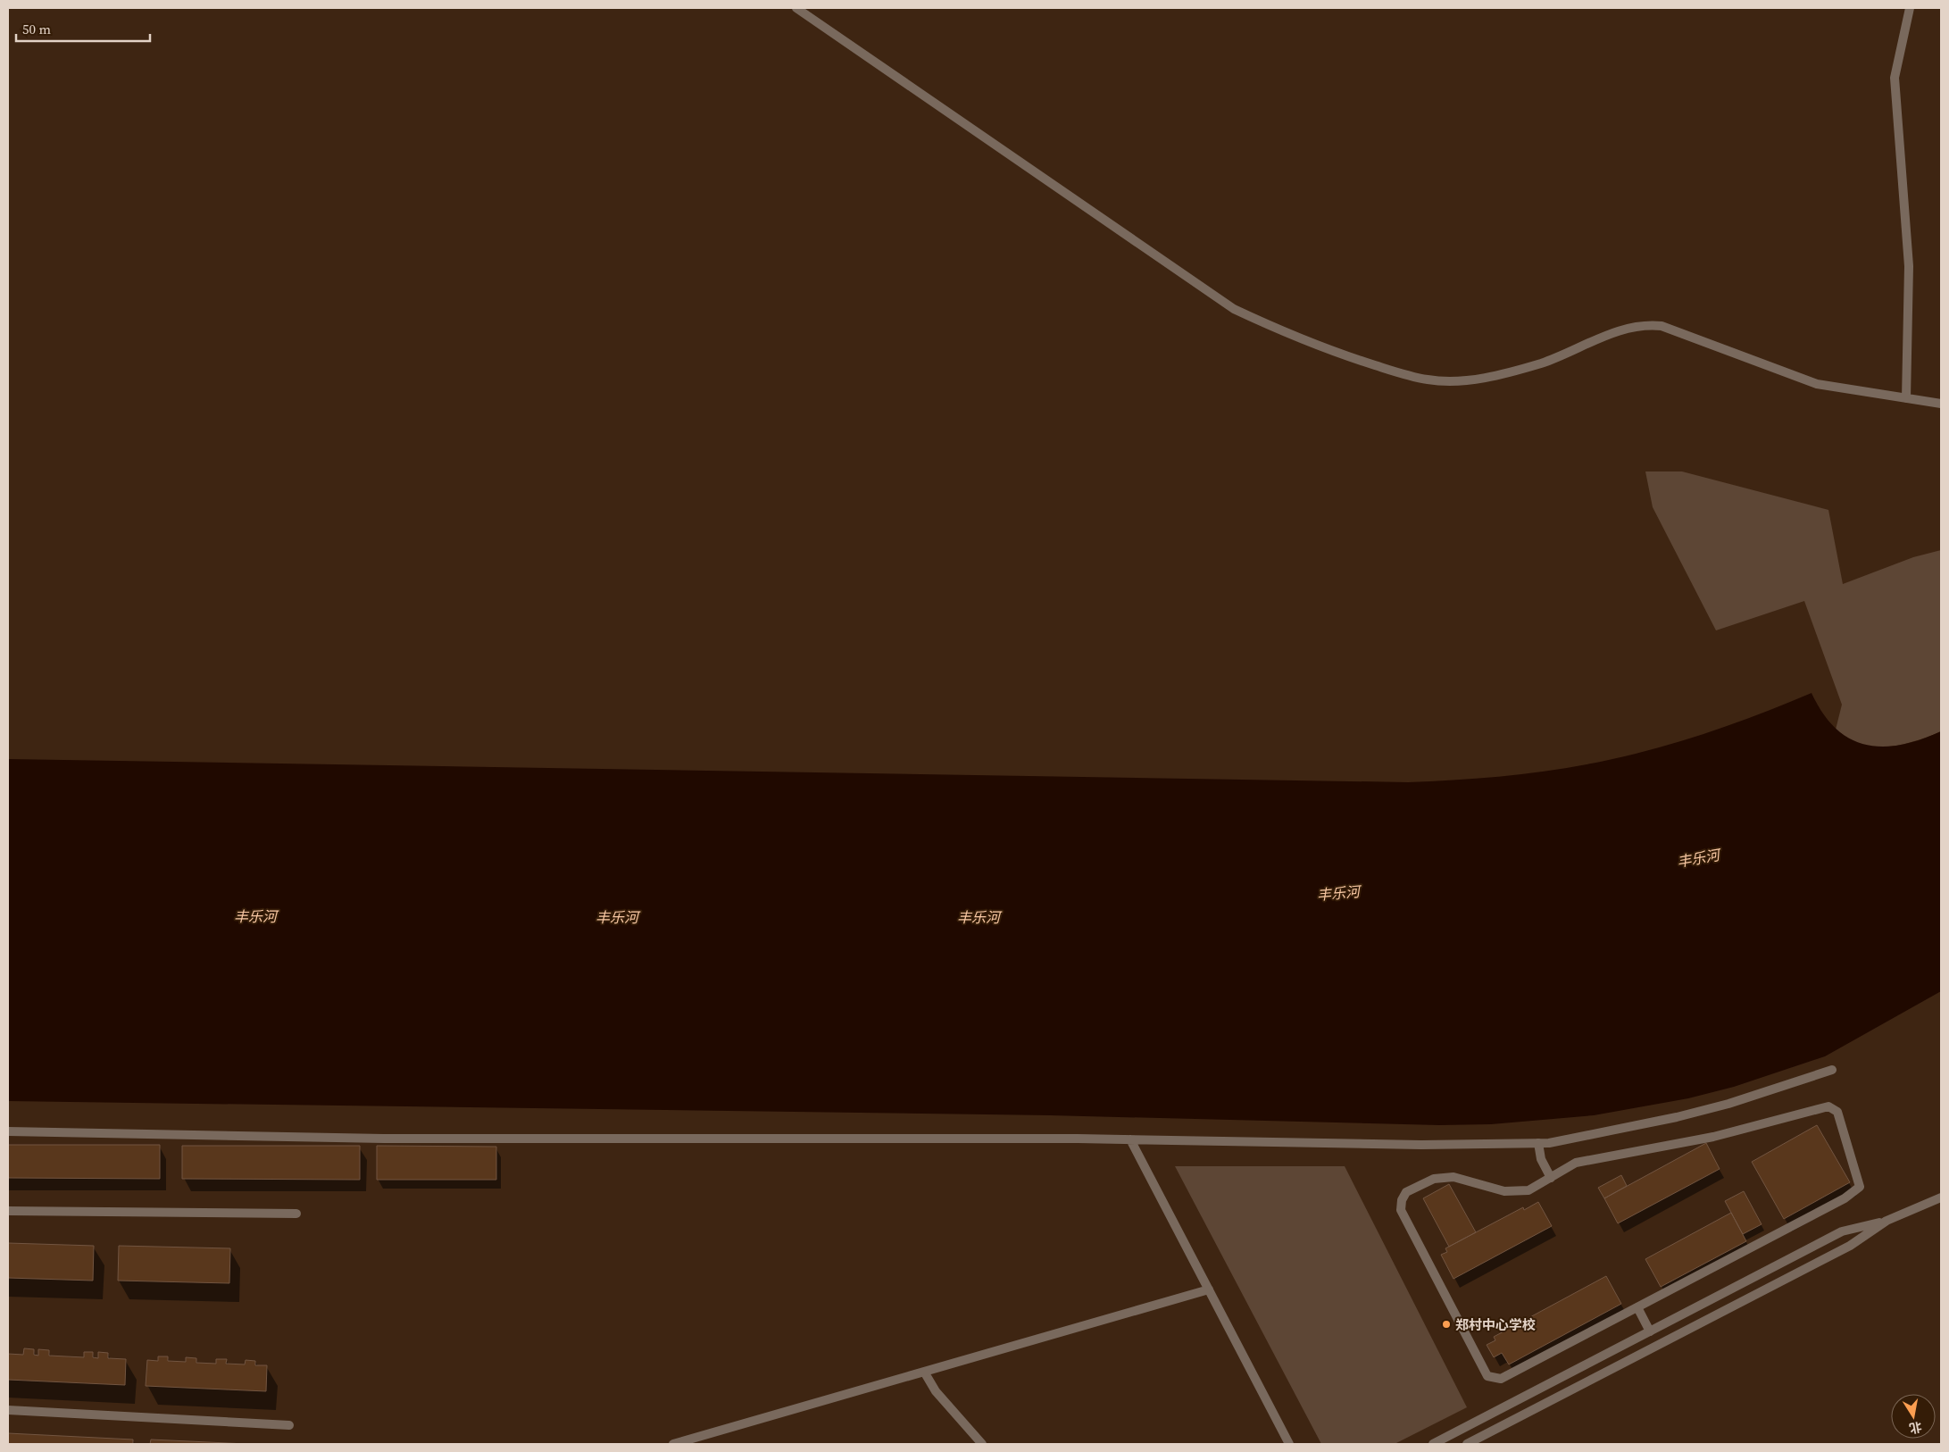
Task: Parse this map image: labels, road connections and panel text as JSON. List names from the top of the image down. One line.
{"water":["丰乐河"],"places":["郑村中心学校"],"scale_bar":"50 m","north":"bottom"}
